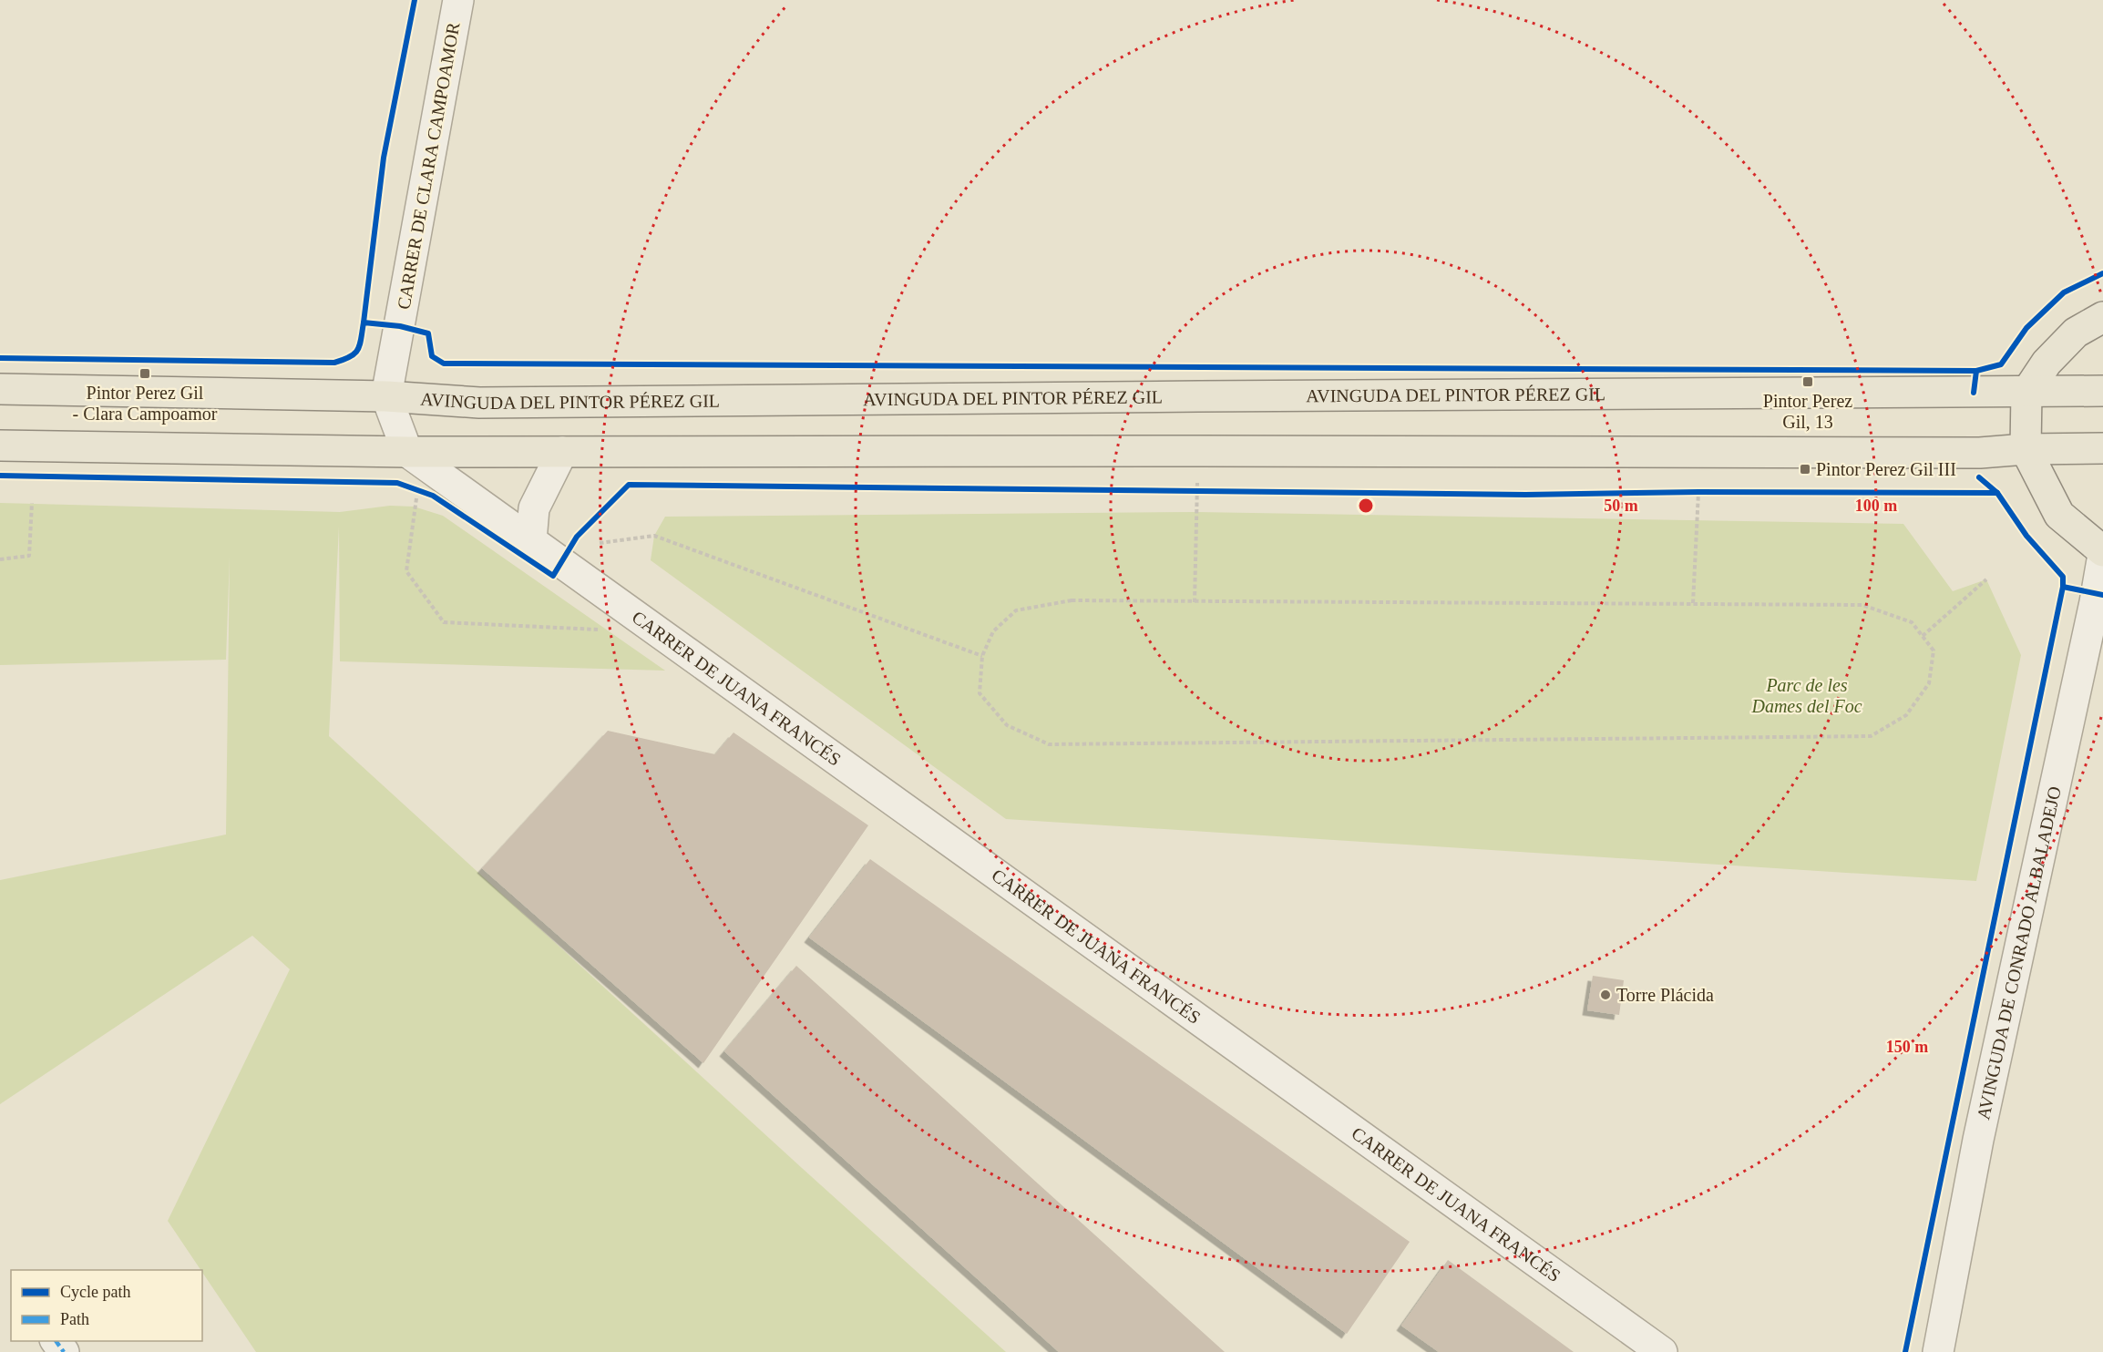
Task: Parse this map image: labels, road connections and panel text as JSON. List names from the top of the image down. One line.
{"streets":{"main road":["AVINGUDA DEL PINTOR PÉREZ GIL"],"street":["CARRER DE CLARA CAMPOAMOR","CARRER DE JUANA FRANCÉS","AVINGUDA DE CONRADO ALBALADEJO"]},"crossings":[["CARRER DE CLARA CAMPOAMOR","AVINGUDA DEL PINTOR PÉREZ GIL"]],"parks":["Parc de les Dames del Foc"],"places":{"transit":["Pintor Perez Gil - Clara Campoamor","Pintor Perez Gil, 13","Pintor Perez Gil III"],"other":["Torre Plácida"]},"legend":["Cycle path","Path"],"rings":["50 m","100 m","150 m"]}
